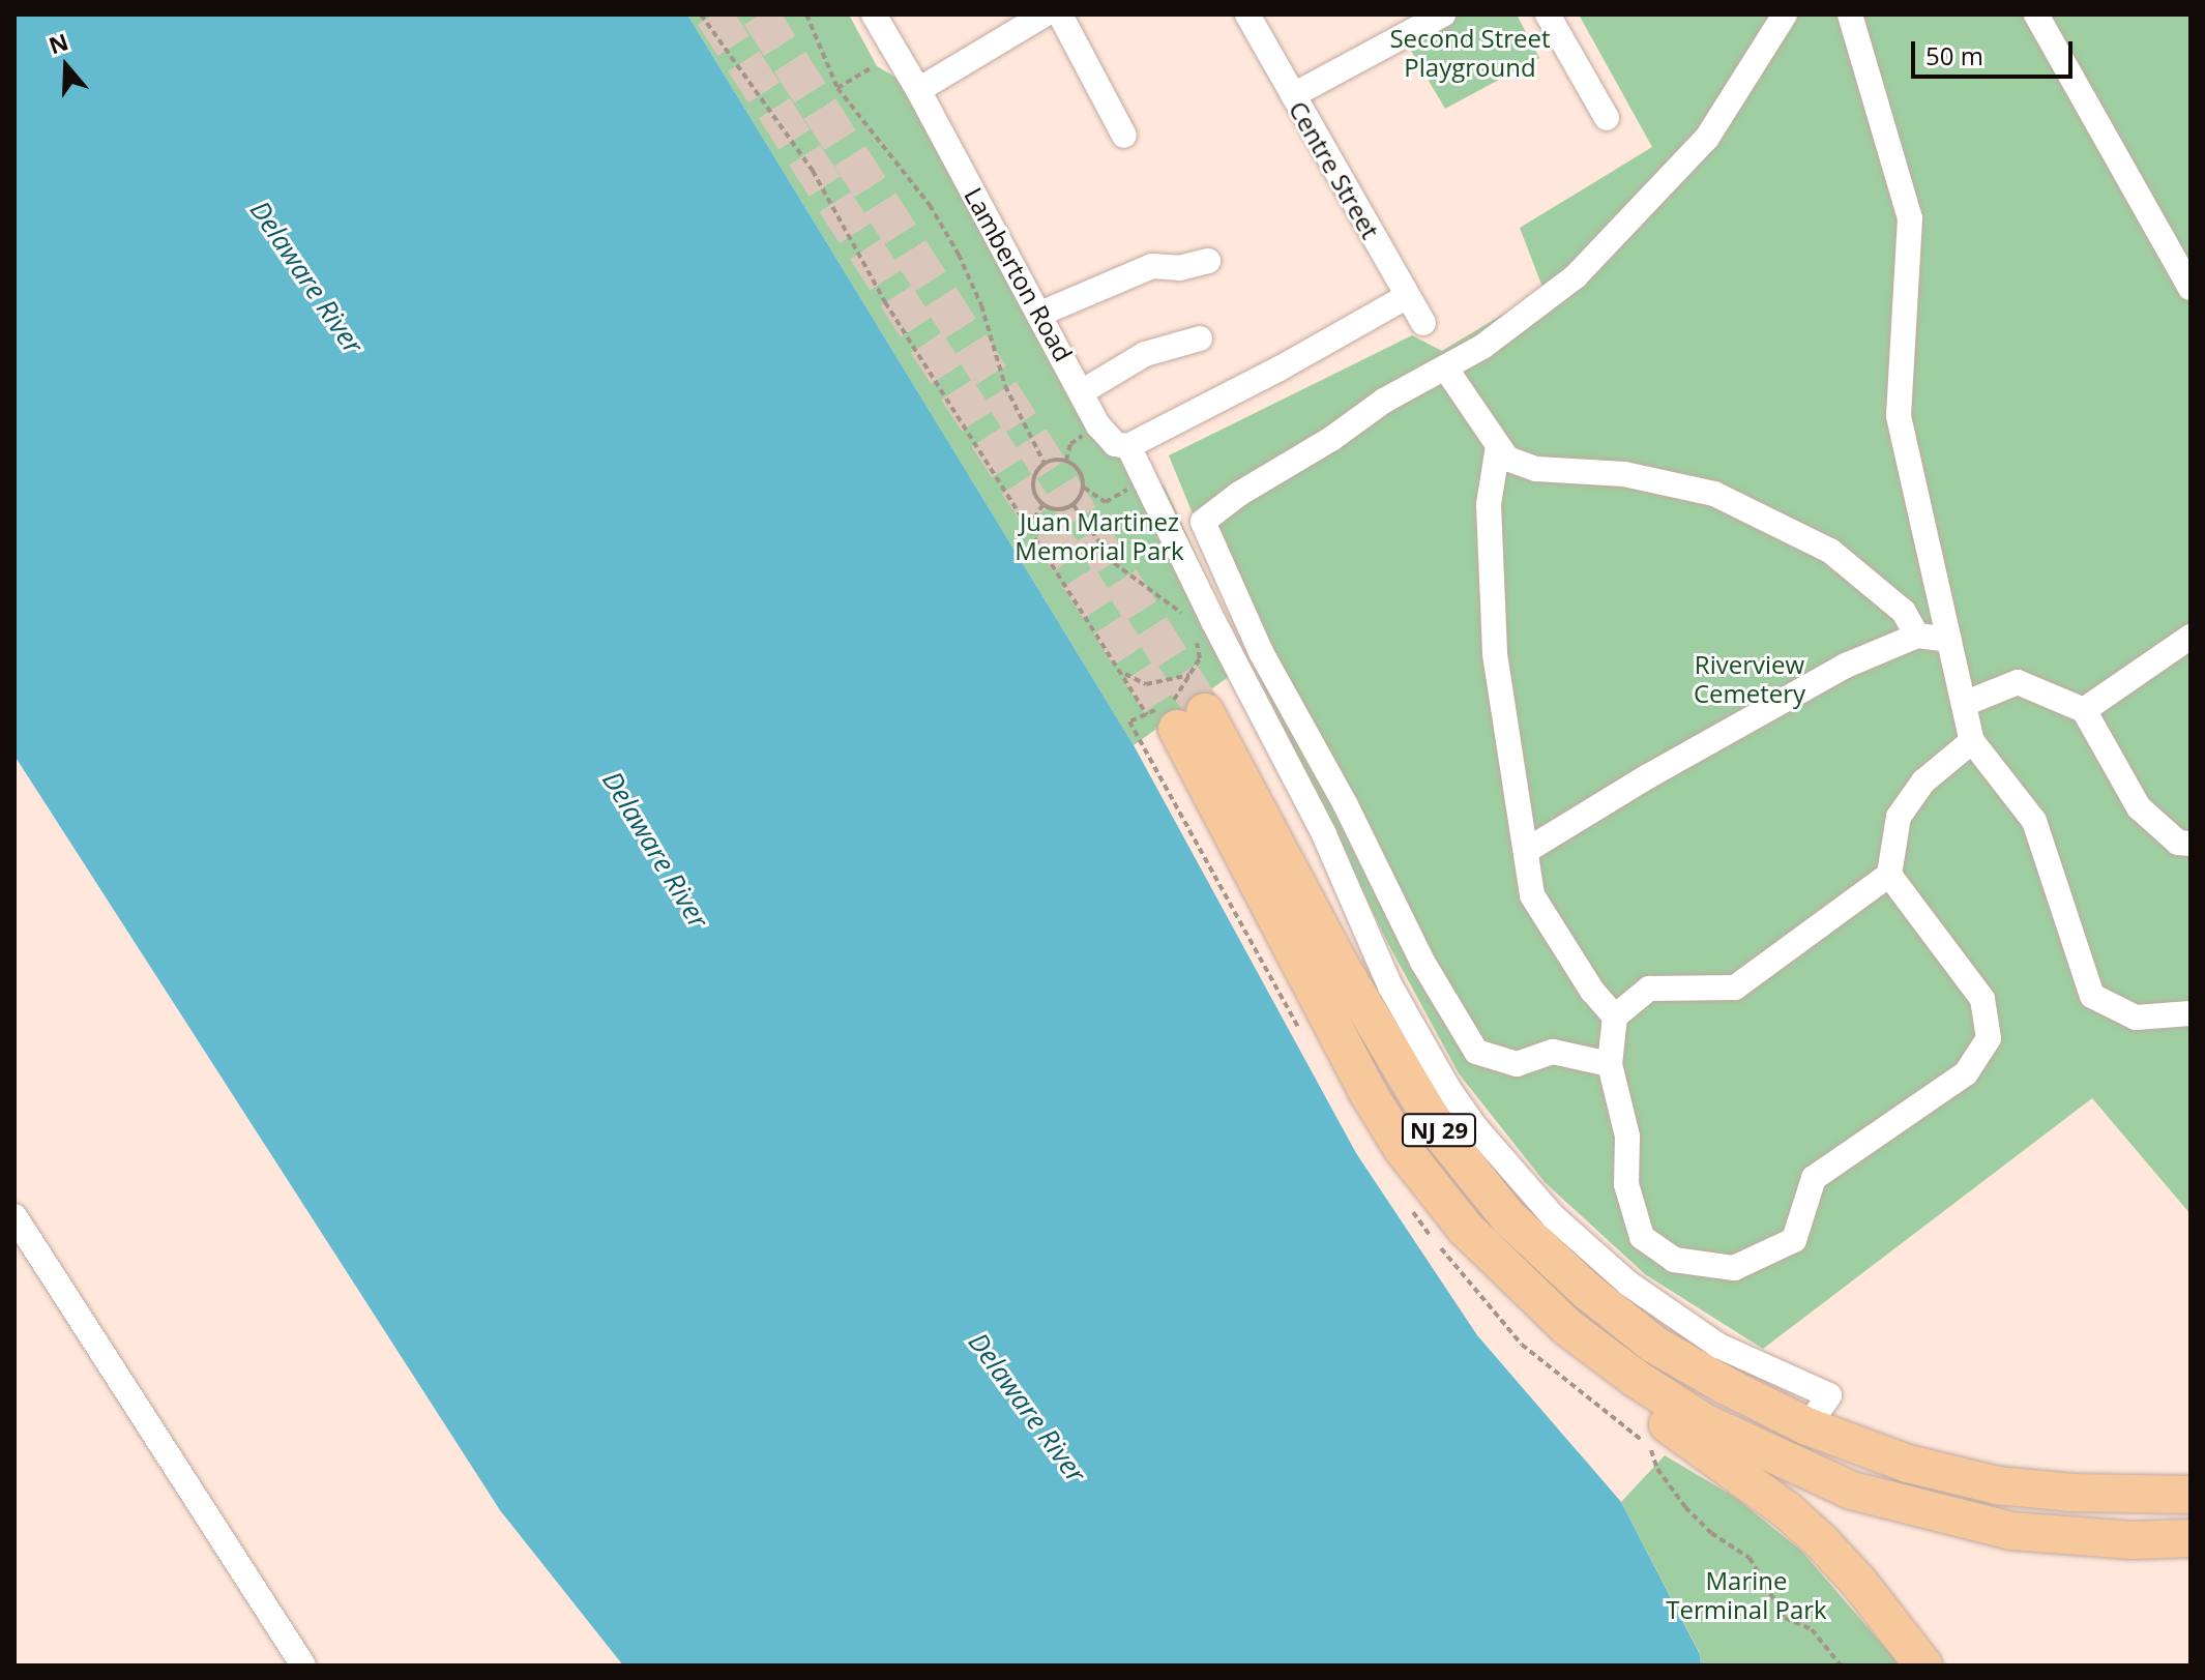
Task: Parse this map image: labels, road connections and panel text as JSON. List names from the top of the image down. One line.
{"streets":{"highway":["NJ 29"],"street":["Centre Street","Lamberton Road"]},"water":["Delaware River"],"parks":["Second Street Playground","Juan Martinez Memorial Park","Riverview Cemetery","Marine Terminal Park"],"scale_bar":"50 m","north":"top"}
